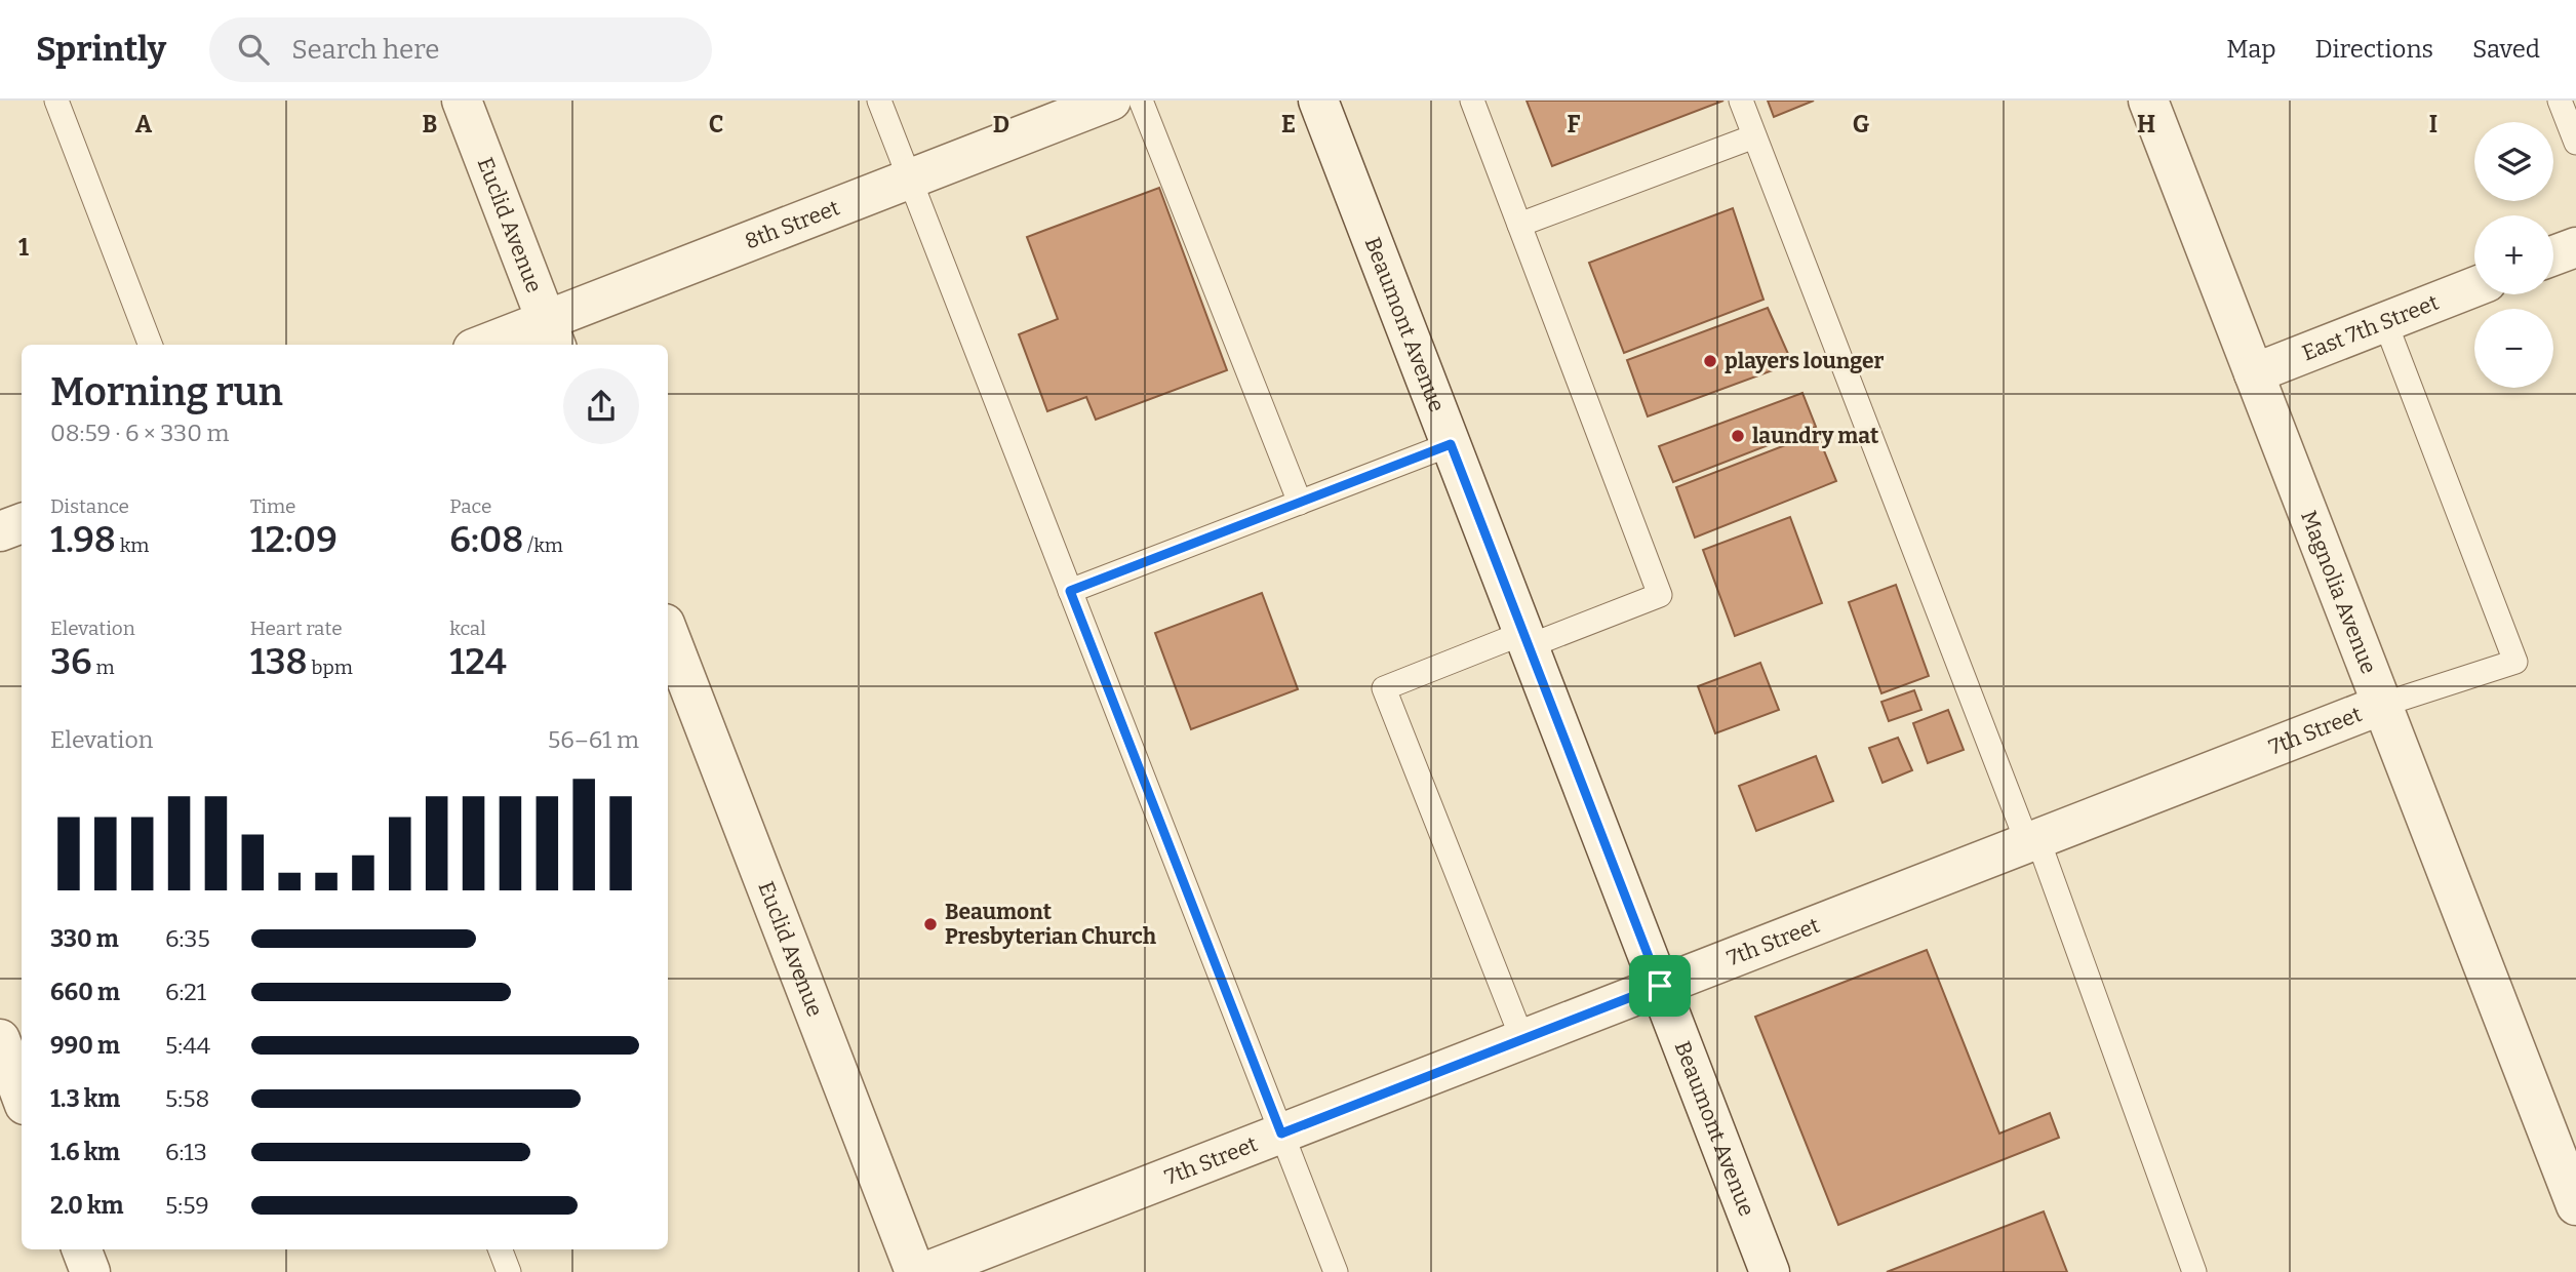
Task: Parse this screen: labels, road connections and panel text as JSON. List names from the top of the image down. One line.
{"streets":{"street":["Euclid Avenue","8th Street","Beaumont Avenue","East 7th Street","Magnolia Avenue","7th Street"]},"crossings":[["Euclid Avenue","8th Street"],["Beaumont Avenue","7th Street"],["East 7th Street","Magnolia Avenue"],["Magnolia Avenue","7th Street"]],"places":["players lounger","laundry mat","Beaumont Presbyterian Church"],"page":{"header":"Sprintly","search":"Search here","nav":["Map","Directions","Saved"],"map_buttons":["+","−"],"heading":["Morning run","08:59 · 6 × 330 m"],"stats":[["Distance","1.98 km"],["Time","12:09"],["Pace","6:08 /km"],["Elevation","36 m"],["Heart rate","138 bpm"],["kcal","124"]],"chart":["Elevation","56–61 m"],"list":[{"name":"330 m","note":"6:35"},{"name":"660 m","note":"6:21"},{"name":"990 m","note":"5:44"},{"name":"1.3 km","note":"5:58"},{"name":"1.6 km","note":"6:13"},{"name":"2.0 km","note":"5:59"}]},"grid":{"columns":["A","B","C","D","E","F","G","H","I"],"rows":["1"]}}
